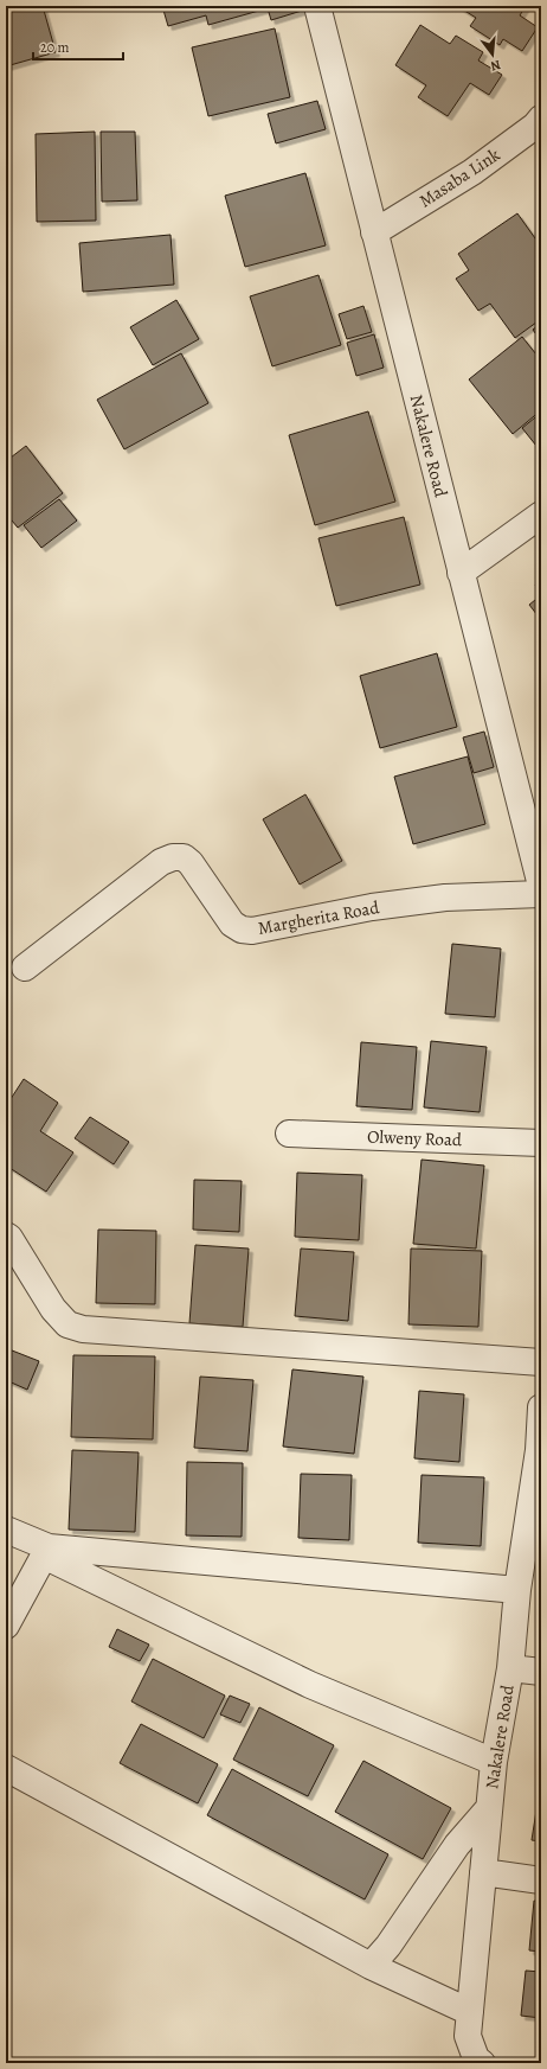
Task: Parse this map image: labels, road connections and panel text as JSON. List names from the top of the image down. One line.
{"streets":{"street":["Masaba Link","Nakalere Road","Margherita Road","Olweny Road"]},"crossings":[["Masaba Link","Nakalere Road"]],"scale_bar":"20 m","north":"bottom"}
